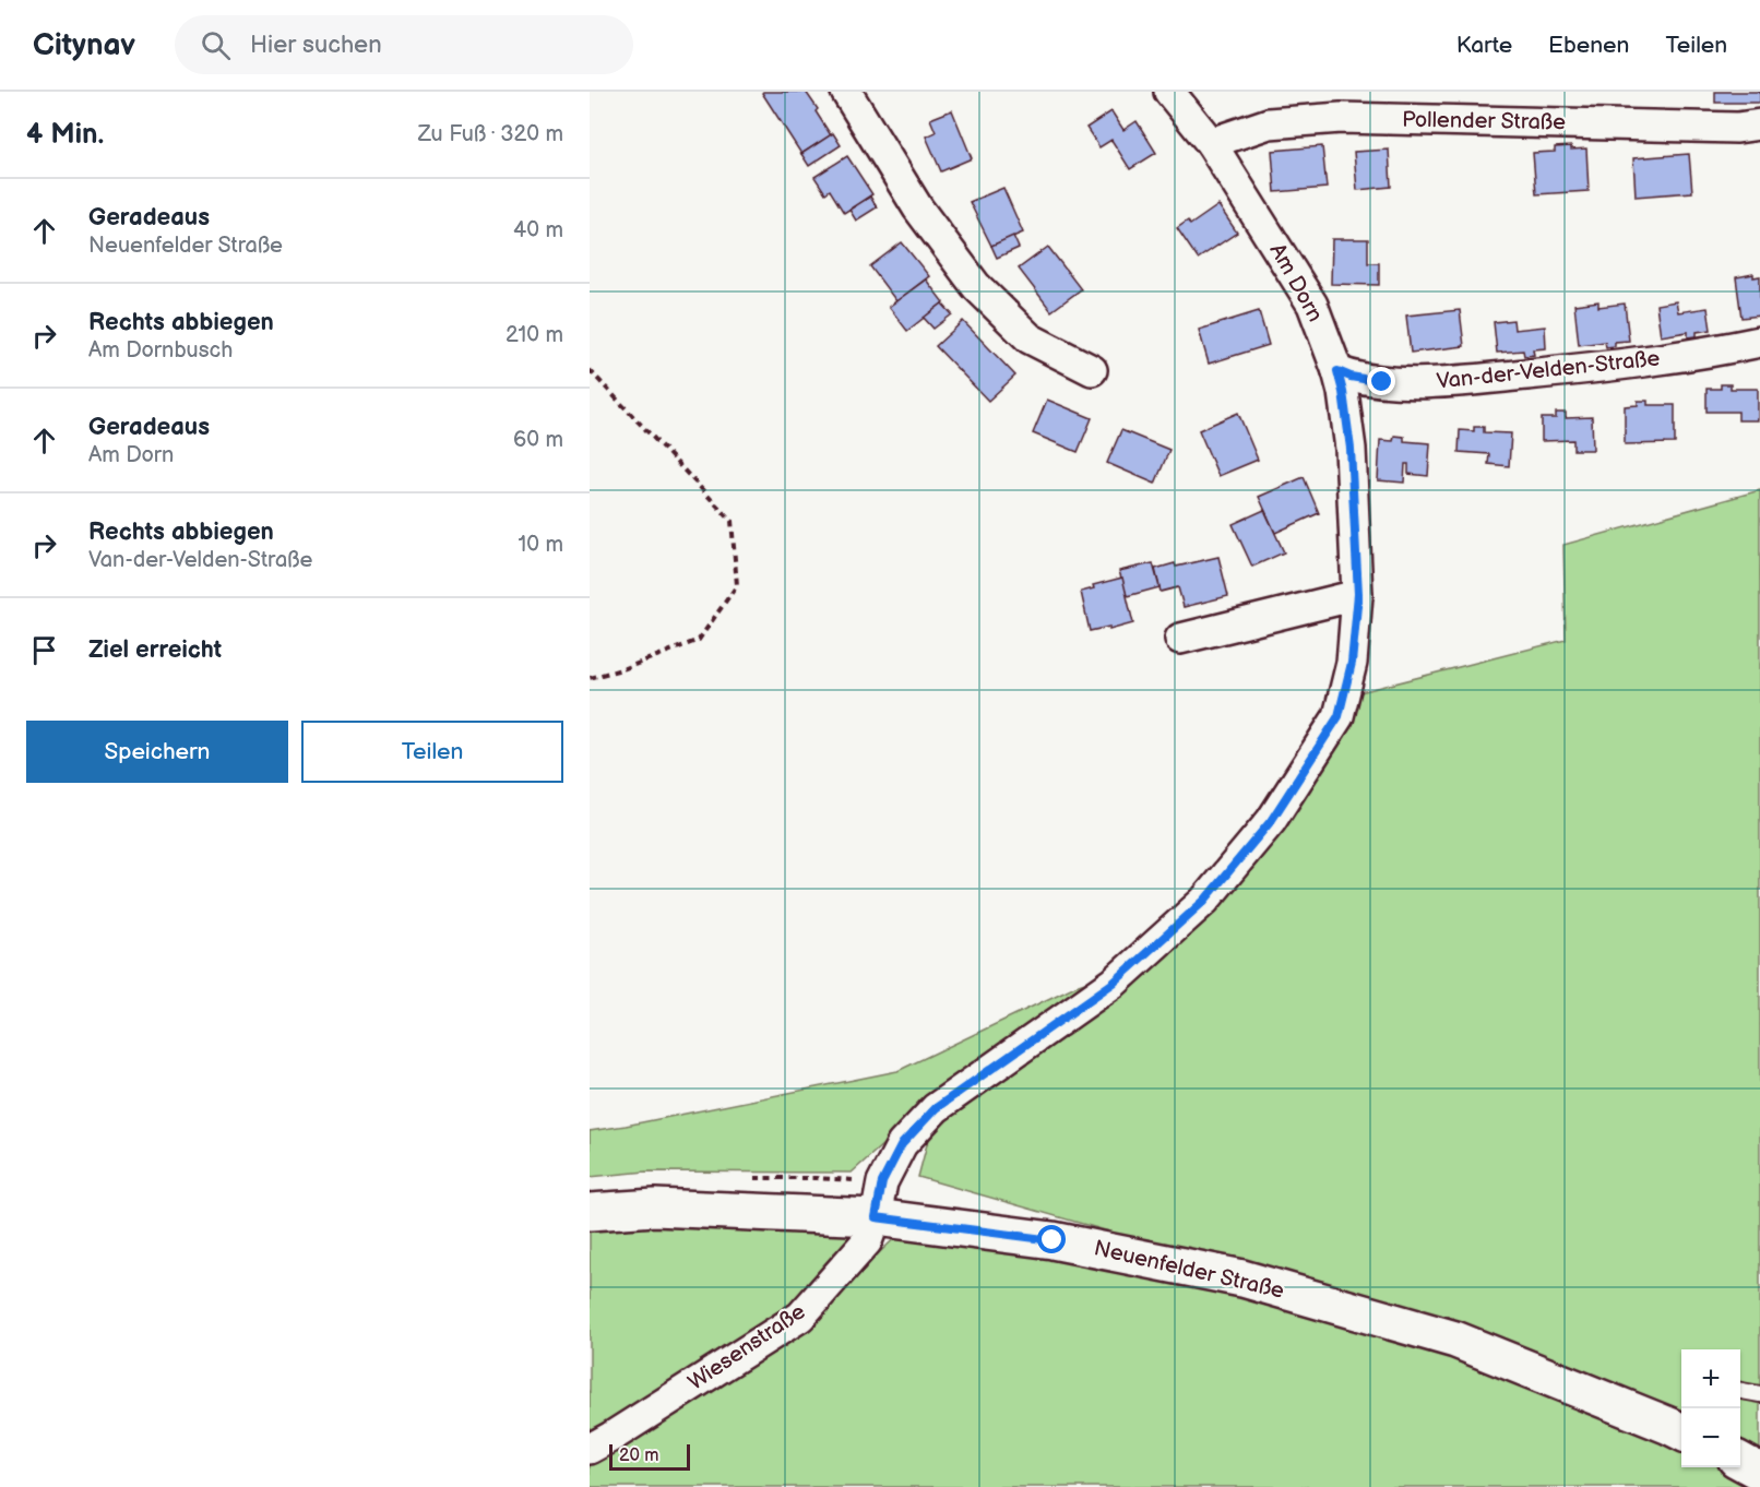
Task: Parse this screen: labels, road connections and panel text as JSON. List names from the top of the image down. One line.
{"streets":{"main road":["Neuenfelder Straße"],"street":["Pollender Straße","Am Dorn","Van-der-Velden-Straße","Wiesenstraße"]},"crossings":[["Pollender Straße","Am Dorn"],["Am Dorn","Van-der-Velden-Straße"],["Am Dorn","Wiesenstraße"],["Neuenfelder Straße","Wiesenstraße"]],"scale_bar":"20 m","page":{"header":"Citynav","search":"Hier suchen","nav":["Karte","Ebenen","Teilen"],"heading":["4 Min.","Zu Fuß · 320 m"],"list":[["Geradeaus","Neuenfelder Straße","40 m"],["Rechts abbiegen","Am Dornbusch","210 m"],["Geradeaus","Am Dorn","60 m"],["Rechts abbiegen","Van-der-Velden-Straße","10 m"],"Ziel erreicht"],"buttons":["Speichern","Teilen"],"map_buttons":["+","−"],"scale":"20 m"}}
